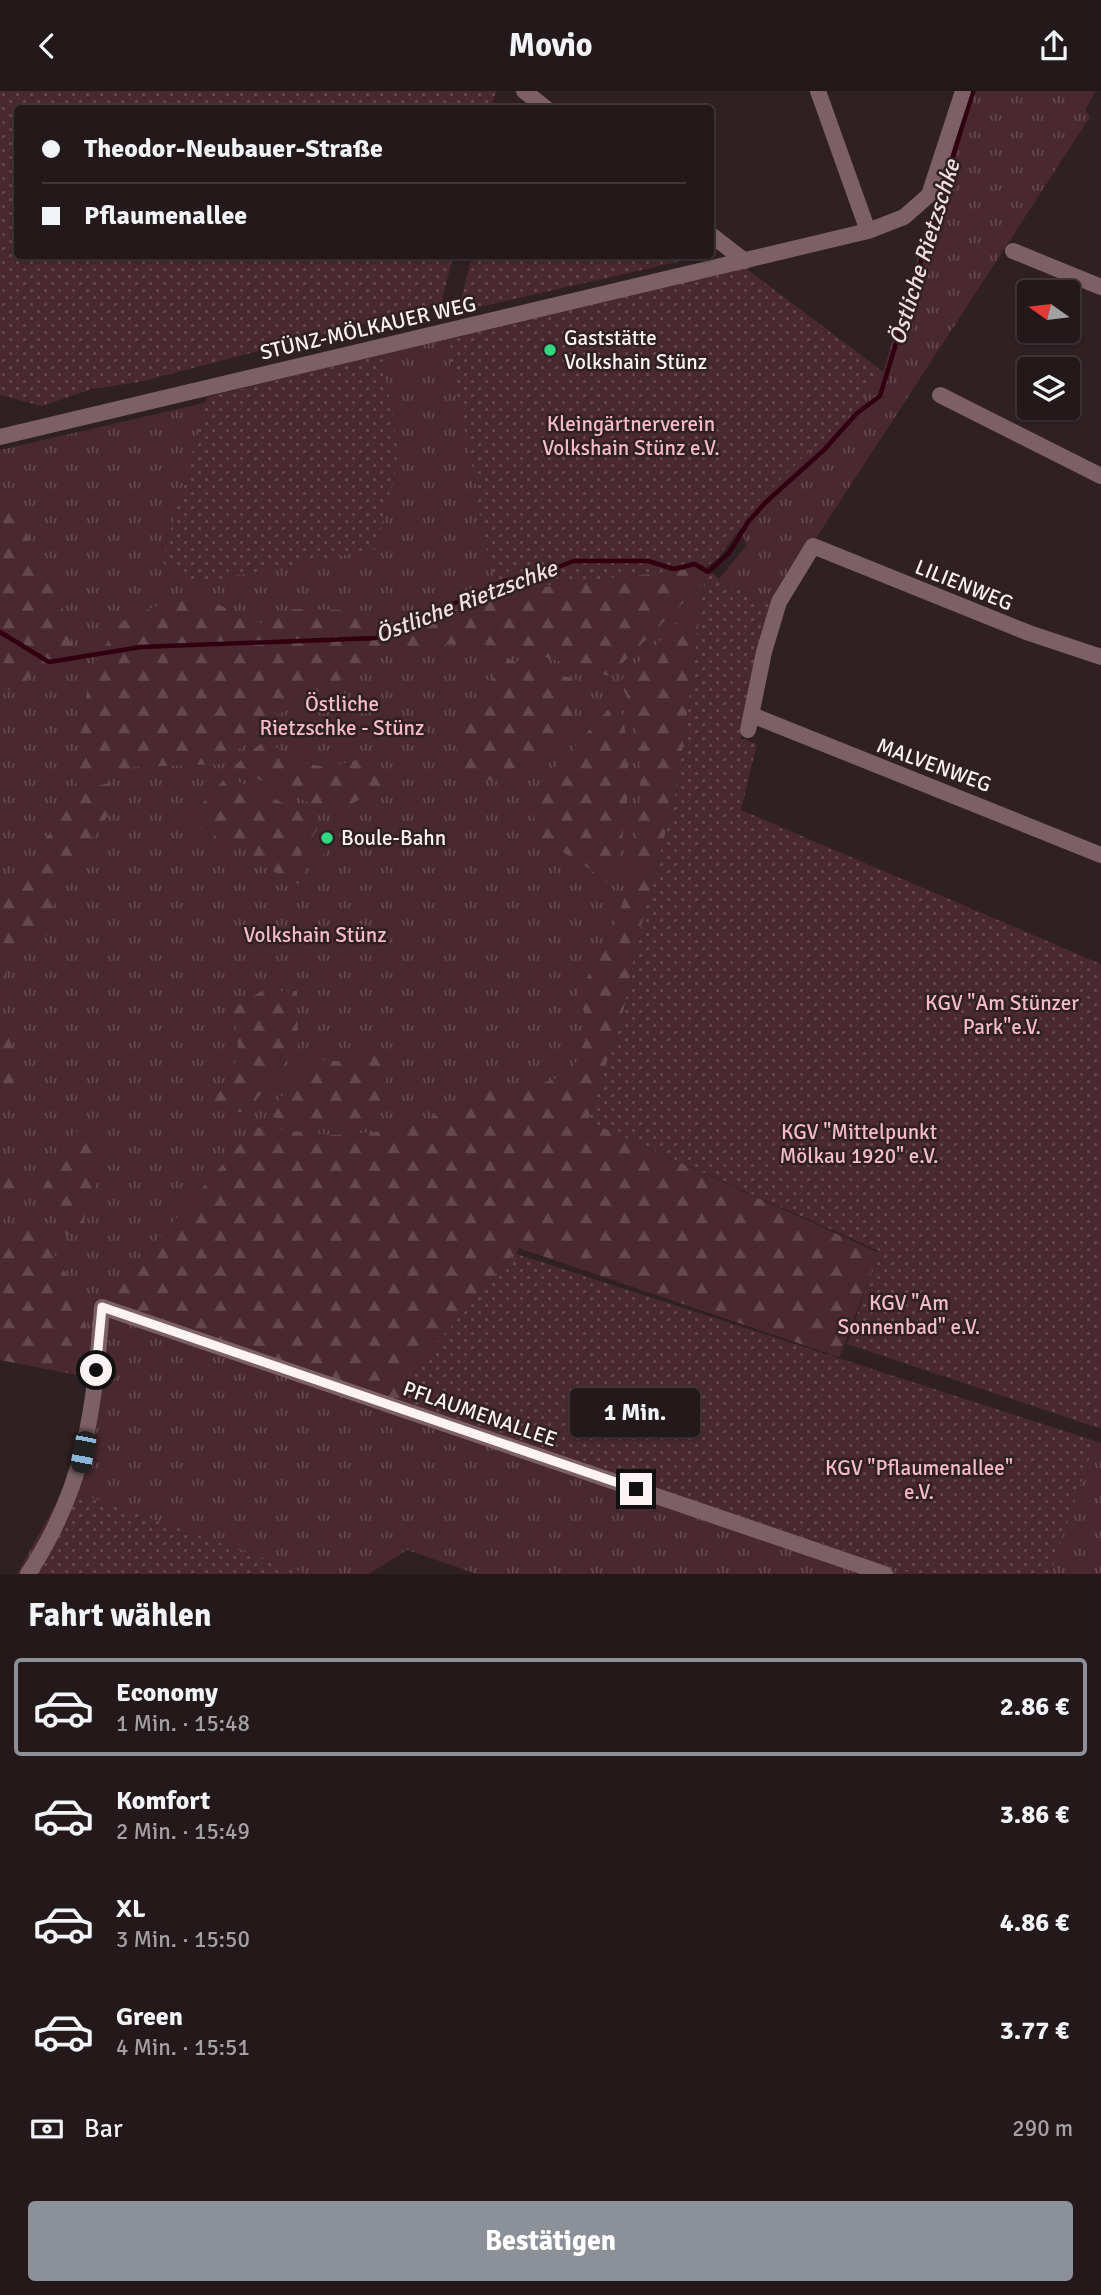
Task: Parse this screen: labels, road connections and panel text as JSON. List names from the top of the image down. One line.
{"streets":{"street":["STÜNZ-MÖLKAUER WEG","LILIENWEG","MALVENWEG","PFLAUMENALLEE"]},"crossings":[["LILIENWEG","MALVENWEG"]],"water":["Östliche Rietzschke"],"parks":["Kleingärtnerverein Volkshain Stünz e.V.","Östliche Rietzschke - Stünz","Volkshain Stünz","KGV \"Am Stünzer Park\"e.V.","KGV \"Mittelpunkt Mölkau 1920\" e.V.","KGV \"Am Sonnenbad\" e.V.","KGV \"Pflaumenallee\" e.V."],"places":["Gaststätte Volkshain Stünz","Boule-Bahn"],"north":"left","page":{"header":"Movio","banner":["Theodor-Neubauer-Straße","Pflaumenallee"],"bubble":"1 Min.","heading":"Fahrt wählen","list":[{"name":"Economy","note":"1 Min. · 15:48","value":"2.86 €"},{"name":"Komfort","note":"2 Min. · 15:49","value":"3.86 €"},{"name":"XL","note":"3 Min. · 15:50","value":"4.86 €"},{"name":"Green","note":"4 Min. · 15:51","value":"3.77 €"}],"pay":["Bar","290 m"],"buttons":"Bestätigen"}}
